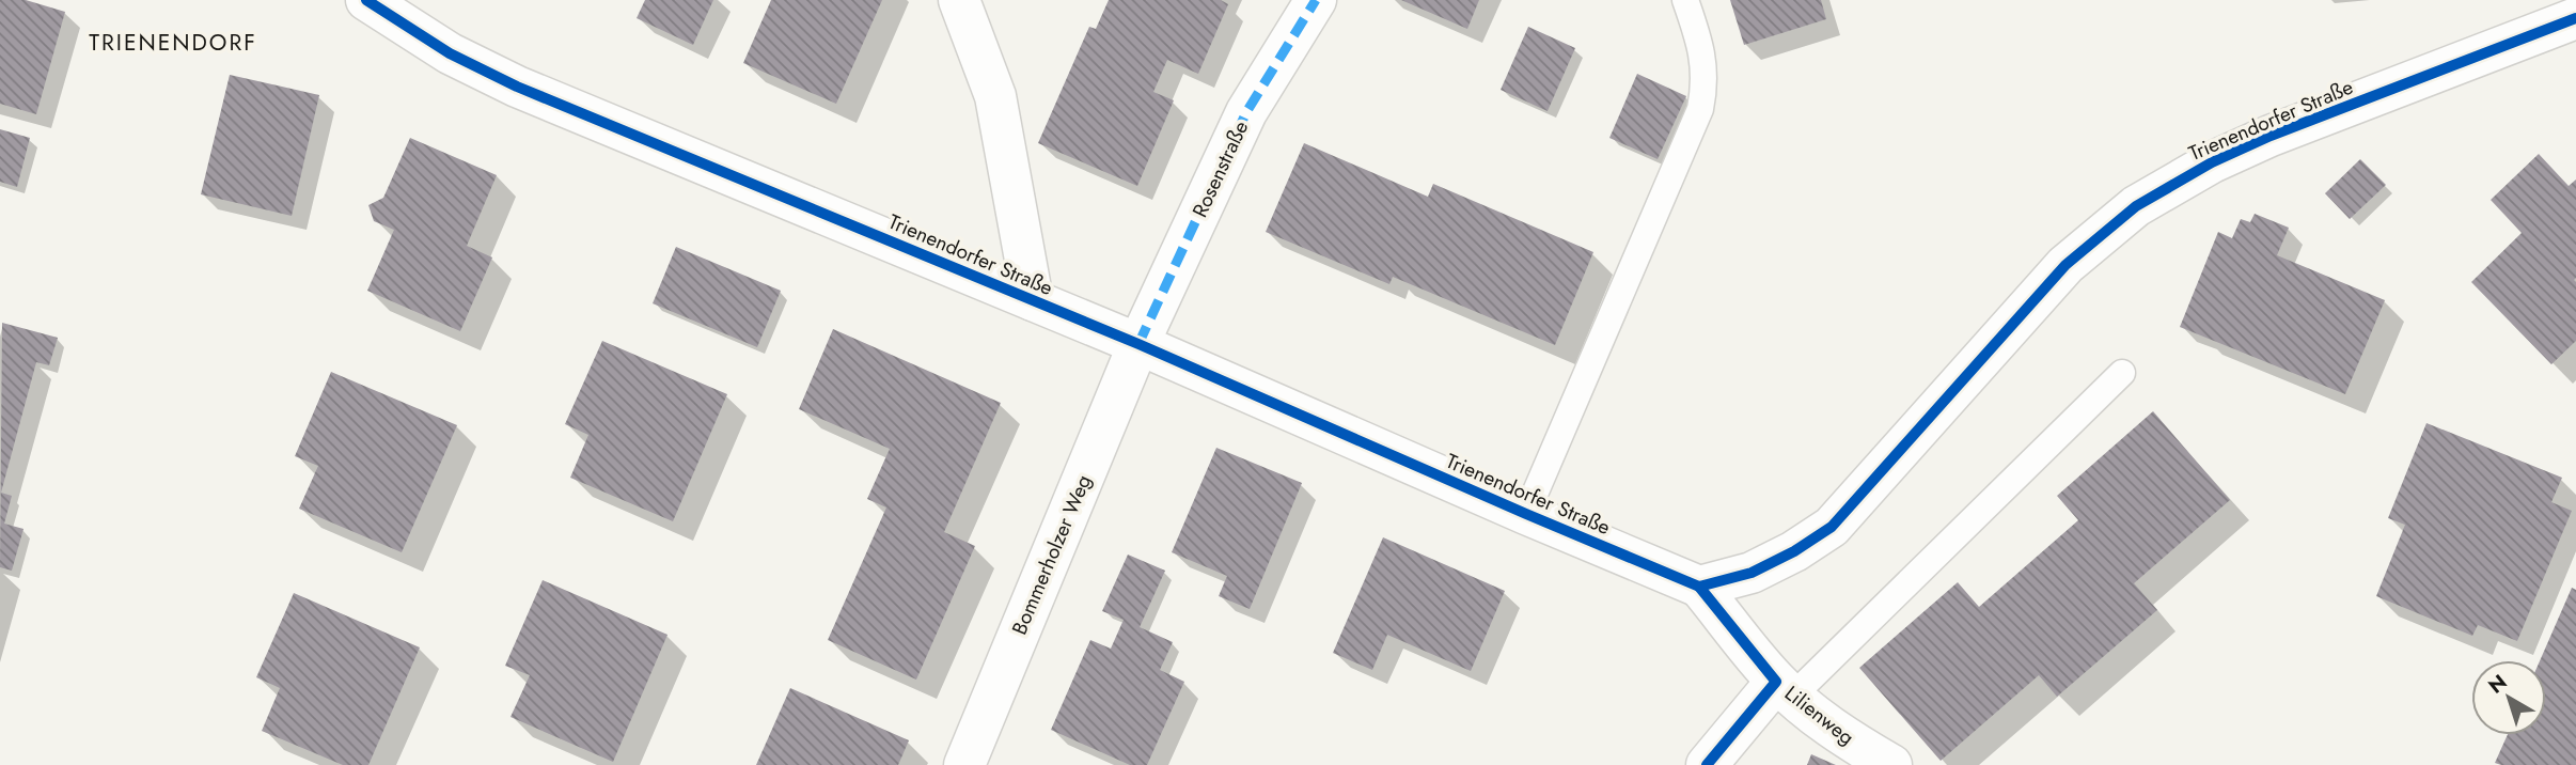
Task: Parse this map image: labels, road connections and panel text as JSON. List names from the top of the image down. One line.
{"streets":{"street":["Trienendorfer Straße","Rosenstraße","Bommerholzer Weg","Lilienweg"]},"crossings":[["Trienendorfer Straße","Rosenstraße"],["Trienendorfer Straße","Bommerholzer Weg"],["Trienendorfer Straße","Lilienweg"],["Rosenstraße","Bommerholzer Weg"]],"districts":["TRIENENDORF"],"north":"top left"}
